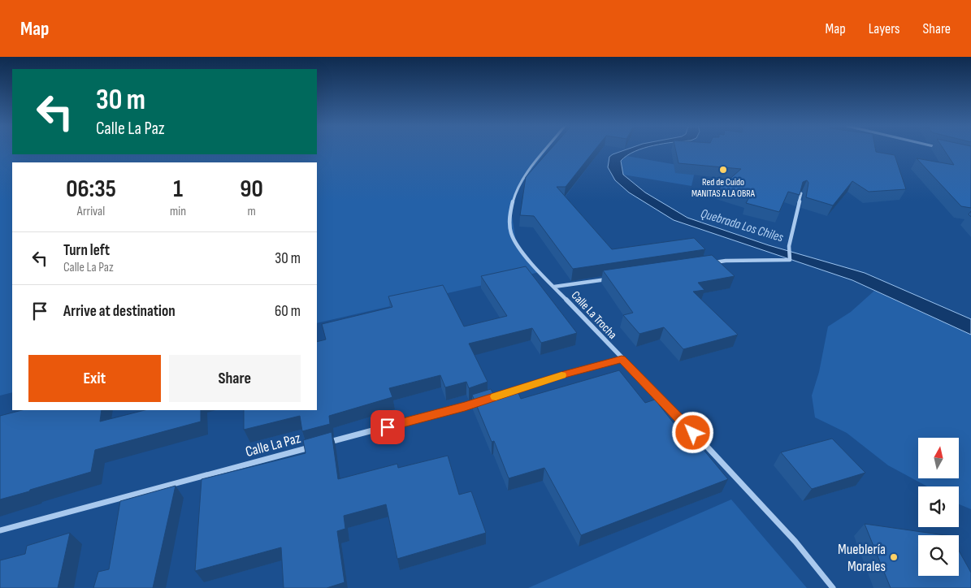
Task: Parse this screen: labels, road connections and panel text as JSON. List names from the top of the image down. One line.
{"streets":{"street":["Calle La Trocha","Calle La Paz"]},"water":["Quebrada Los Chiles"],"places":["Red de Cuido MANITAS A LA OBRA","Mueblería Morales"],"north":"top","page":{"header":"Map","nav":["Map","Layers","Share"],"turn":["30 m","Calle La Paz"],"eta":["06:35","Arrival","1","min","90","m"],"list":[{"name":"Turn left","note":"Calle La Paz","value":"30 m"},{"name":"Arrive at destination","value":"60 m"}],"buttons":["Exit","Share"]}}
